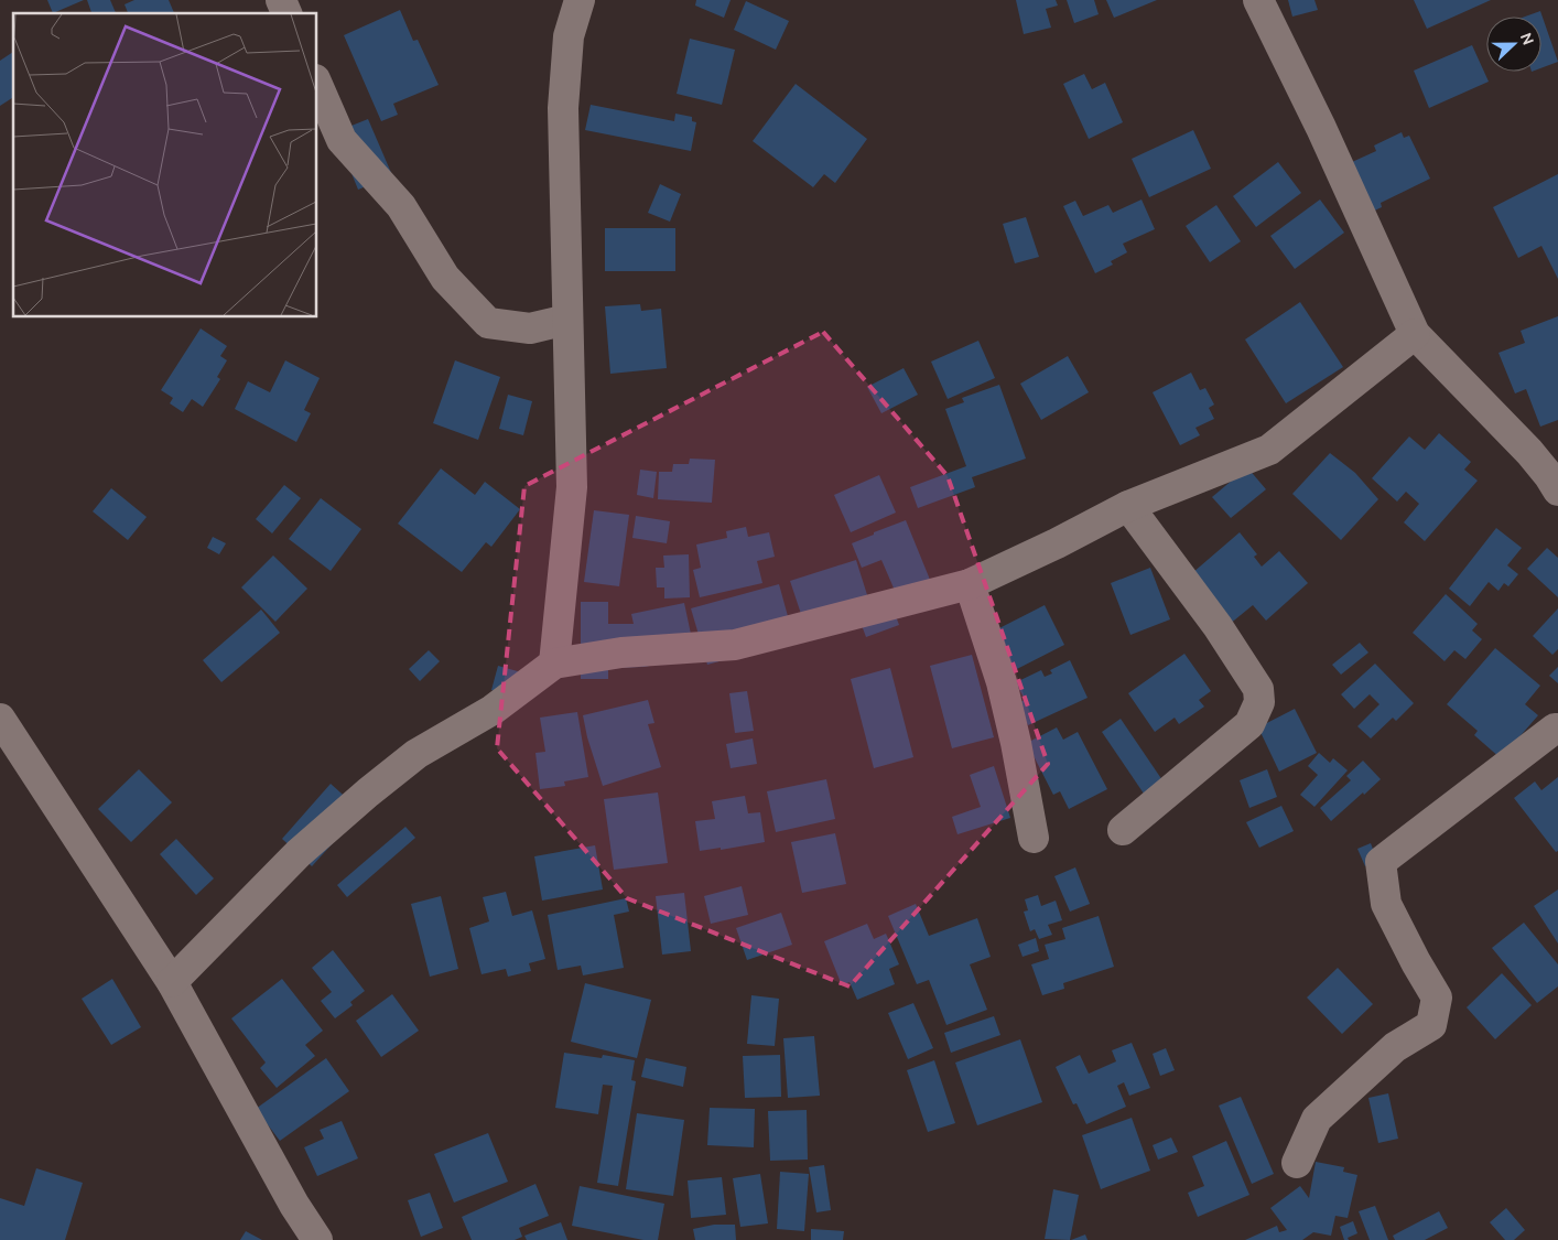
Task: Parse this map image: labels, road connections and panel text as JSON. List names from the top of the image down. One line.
{"north":"right"}
